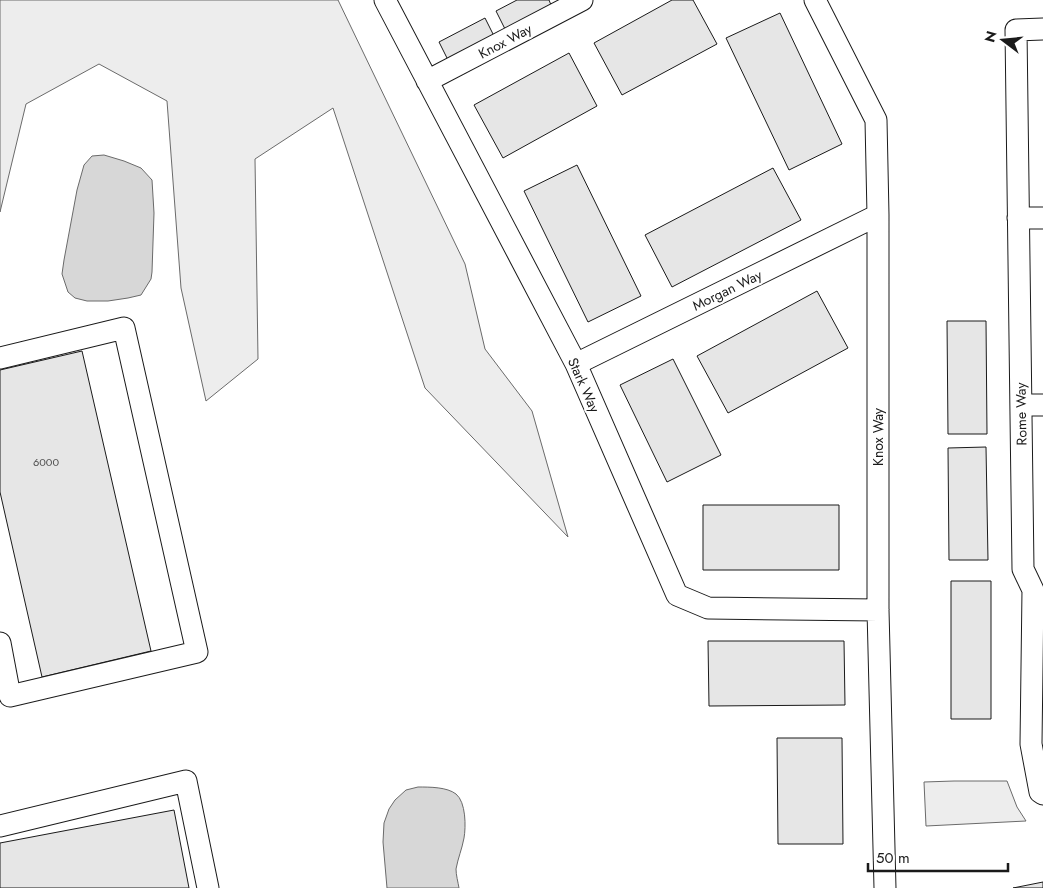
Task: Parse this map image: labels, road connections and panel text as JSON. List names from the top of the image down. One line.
{"streets":{"street":["Knox Way","Morgan Way","Stark Way","Rome Way"]},"crossings":[["Knox Way","Morgan Way"],["Knox Way","Stark Way"],["Morgan Way","Stark Way"]],"house_numbers":["6000"],"scale_bar":"50 m","north":"left"}
